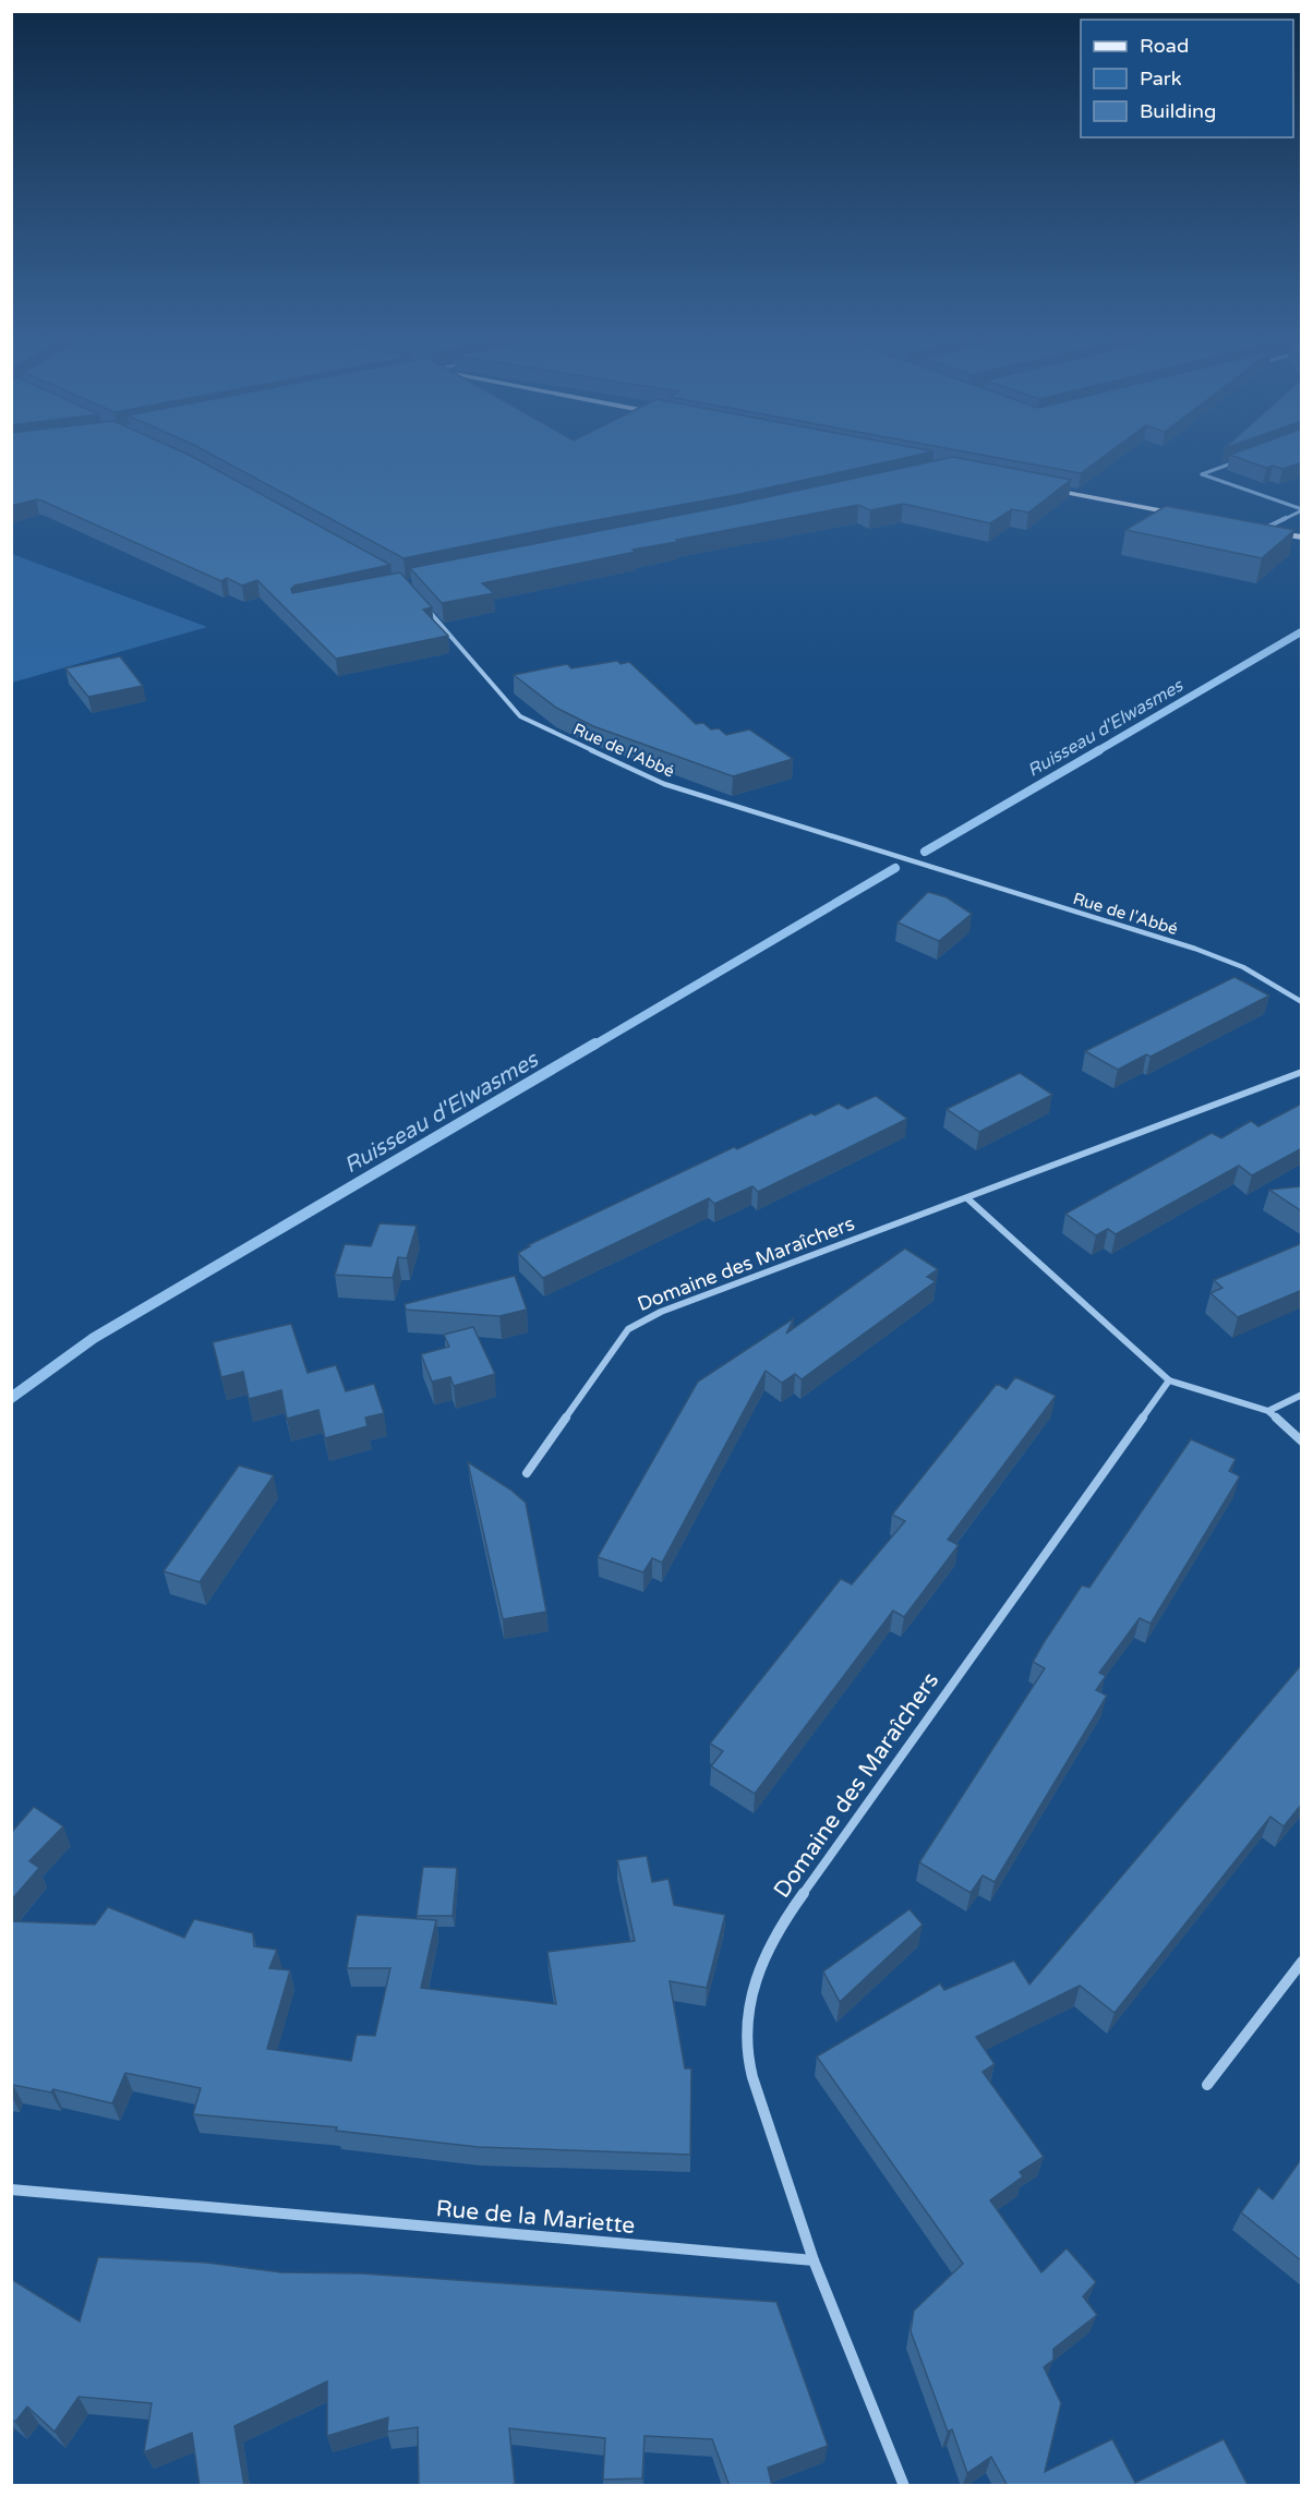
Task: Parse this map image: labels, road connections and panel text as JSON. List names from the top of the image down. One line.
{"streets":{"street":["Rue de l'Abbé","Domaine des Maraîchers","Rue de la Mariette"]},"crossings":[["Domaine des Maraîchers","Rue de la Mariette"]],"water":["Ruisseau d'Elwasmes"],"legend":["Road","Park","Building"]}
